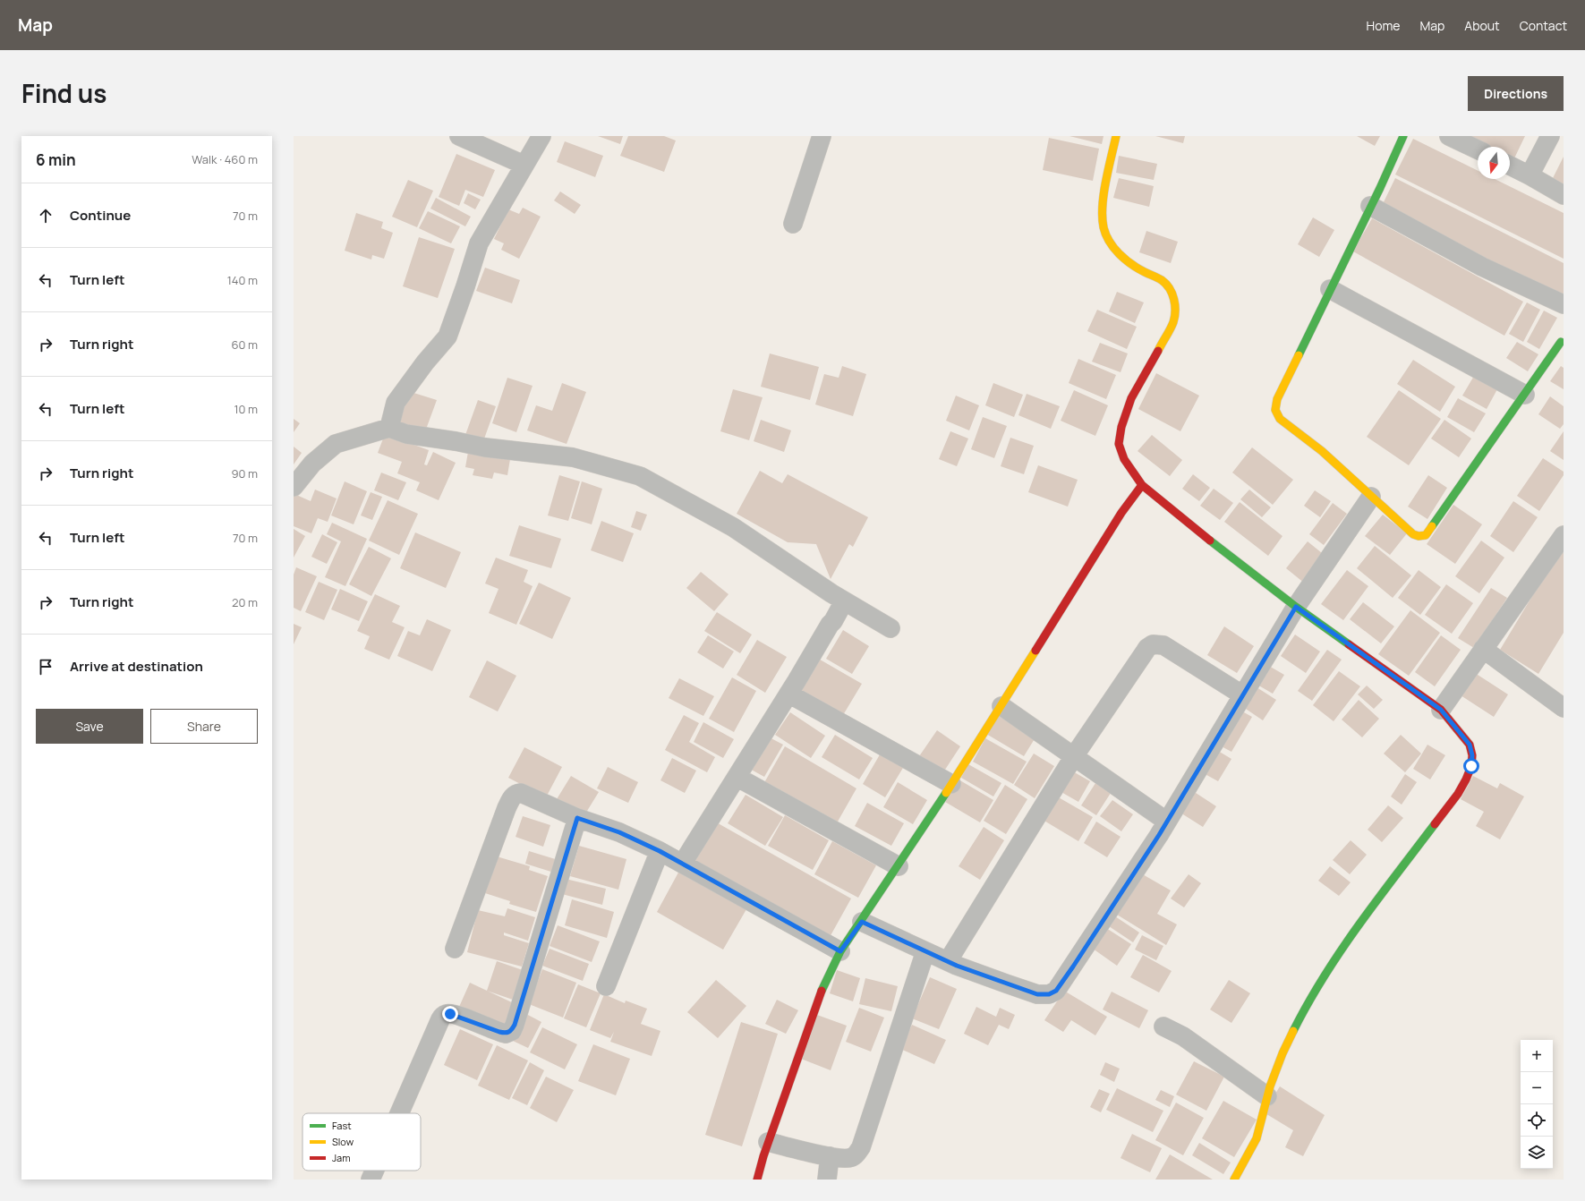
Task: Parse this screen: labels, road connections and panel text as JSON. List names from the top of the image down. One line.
{"legend":["Fast","Slow","Jam"],"north":"bottom","page":{"header":"Map","nav":["Home","Map","About","Contact"],"title":"Find us","buttons":["Directions",["Save","Share"]],"heading":["6 min","Walk · 460 m"],"list":[["Continue","70 m"],["Turn left","140 m"],["Turn right","60 m"],["Turn left","10 m"],["Turn right","90 m"],["Turn left","70 m"],["Turn right","20 m"],"Arrive at destination"],"map_buttons":["+","−"]}}
